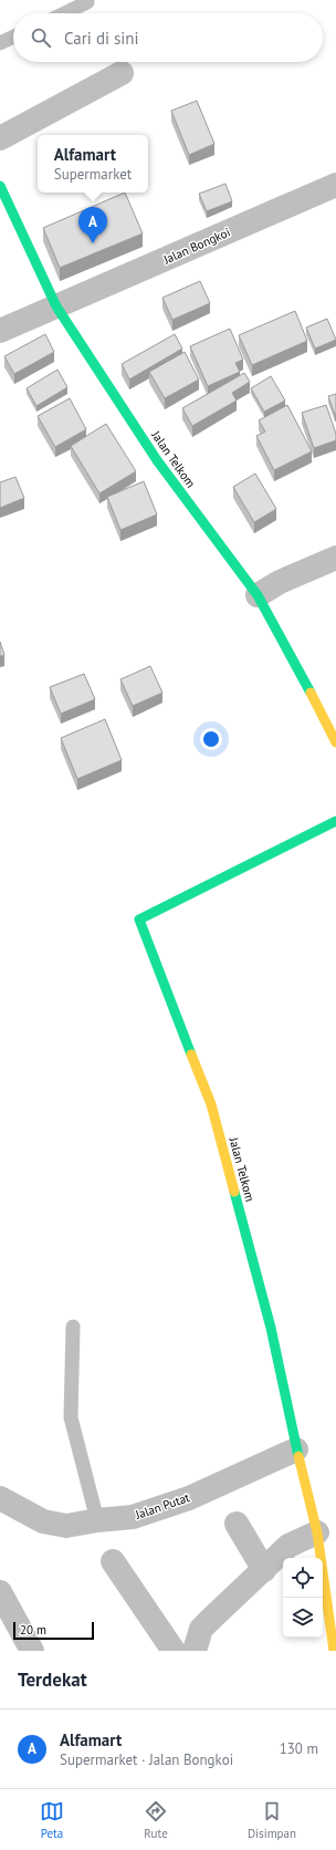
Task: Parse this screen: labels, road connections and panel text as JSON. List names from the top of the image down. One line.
{"streets":{"street":["Jalan Bongkoi","Jalan Telkom","Jalan Putat"]},"crossings":[["Jalan Bongkoi","Jalan Telkom"],["Jalan Telkom","Jalan Putat"]],"scale_bar":"20 m","page":{"search":"Cari di sini","popup":["Alfamart","Supermarket"],"pins":"A","scale":"20 m","heading":"Terdekat","list":[{"mark":"A","name":"Alfamart","note":"Supermarket · Jalan Bongkoi","value":"130 m"}],"nav":["Peta","Rute","Disimpan"]}}
